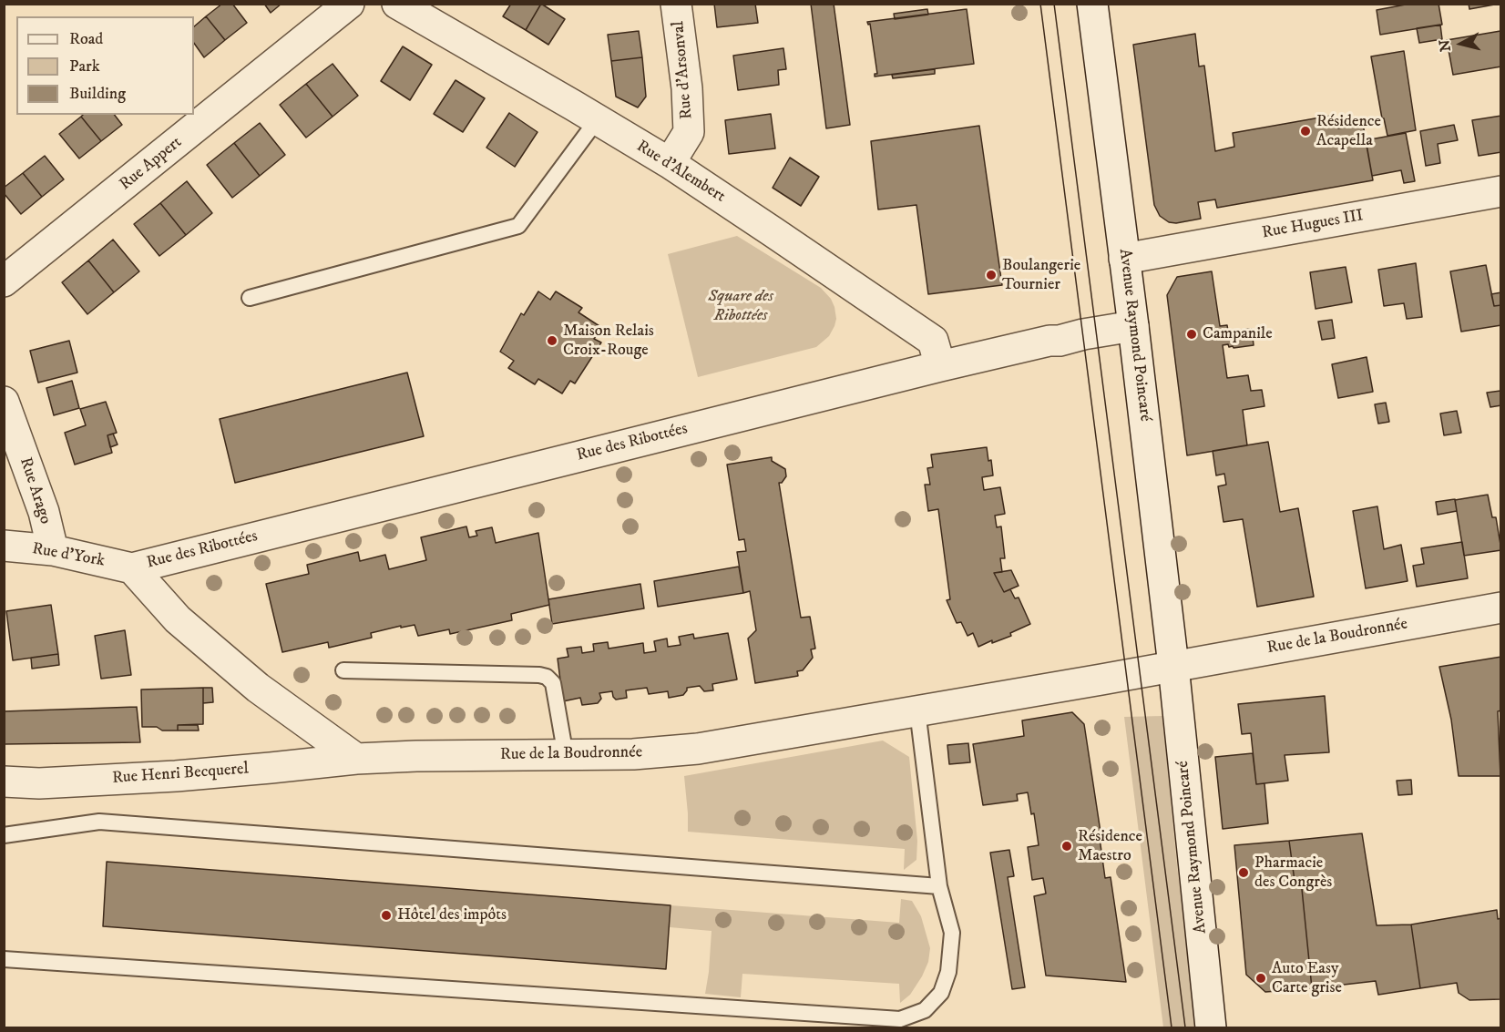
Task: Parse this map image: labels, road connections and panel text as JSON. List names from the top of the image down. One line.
{"streets":{"street":["Rue d'Arsonval","Rue Appert","Rue d'Alembert","Rue Hugues III","Avenue Raymond Poincaré","Rue des Ribottées","Rue Arago","Rue d'York","Rue de la Boudronnée","Rue Henri Becquerel"]},"crossings":[["Rue d'Arsonval","Rue d'Alembert"],["Rue d'Alembert","Rue des Ribottées"],["Rue Hugues III","Avenue Raymond Poincaré"],["Avenue Raymond Poincaré","Rue des Ribottées"],["Avenue Raymond Poincaré","Rue de la Boudronnée"],["Rue des Ribottées","Rue d'York"],["Rue Arago","Rue d'York"],["Rue de la Boudronnée","Rue Henri Becquerel"]],"parks":["Square des Ribottées"],"places":["Résidence Acapella","Boulangerie Tournier","Campanile","Maison Relais Croix-Rouge","Résidence Maestro","Pharmacie des Congrès","Hôtel des impôts","Auto Easy Carte grise"],"legend":["Road","Park","Building"],"north":"left"}
